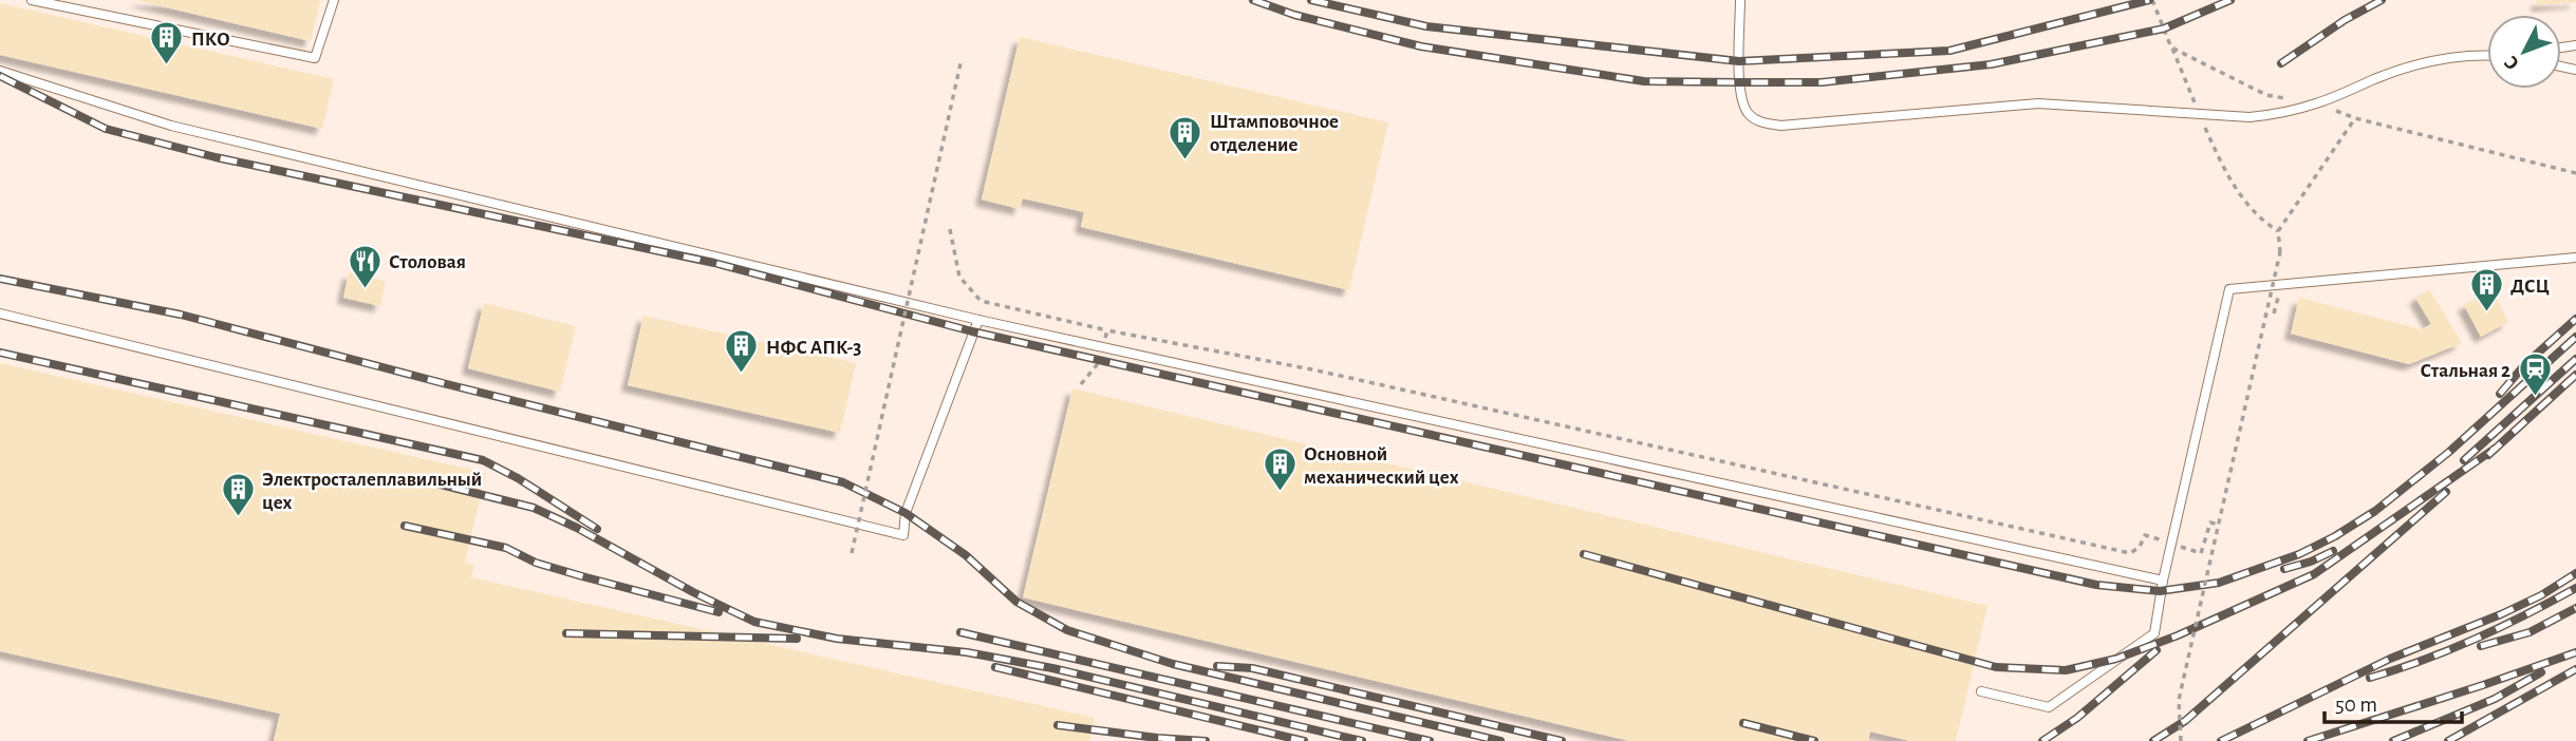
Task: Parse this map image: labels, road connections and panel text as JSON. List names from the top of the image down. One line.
{"places":{"building":["ПКО","Штамповочное отделение","ДСЦ","НФС АПК-3","Основной механический цех","Электросталеплавильный цех"],"restaurant":["Столовая"],"station":["Стальная 2"]},"scale_bar":"50 m","north":"bottom left"}
